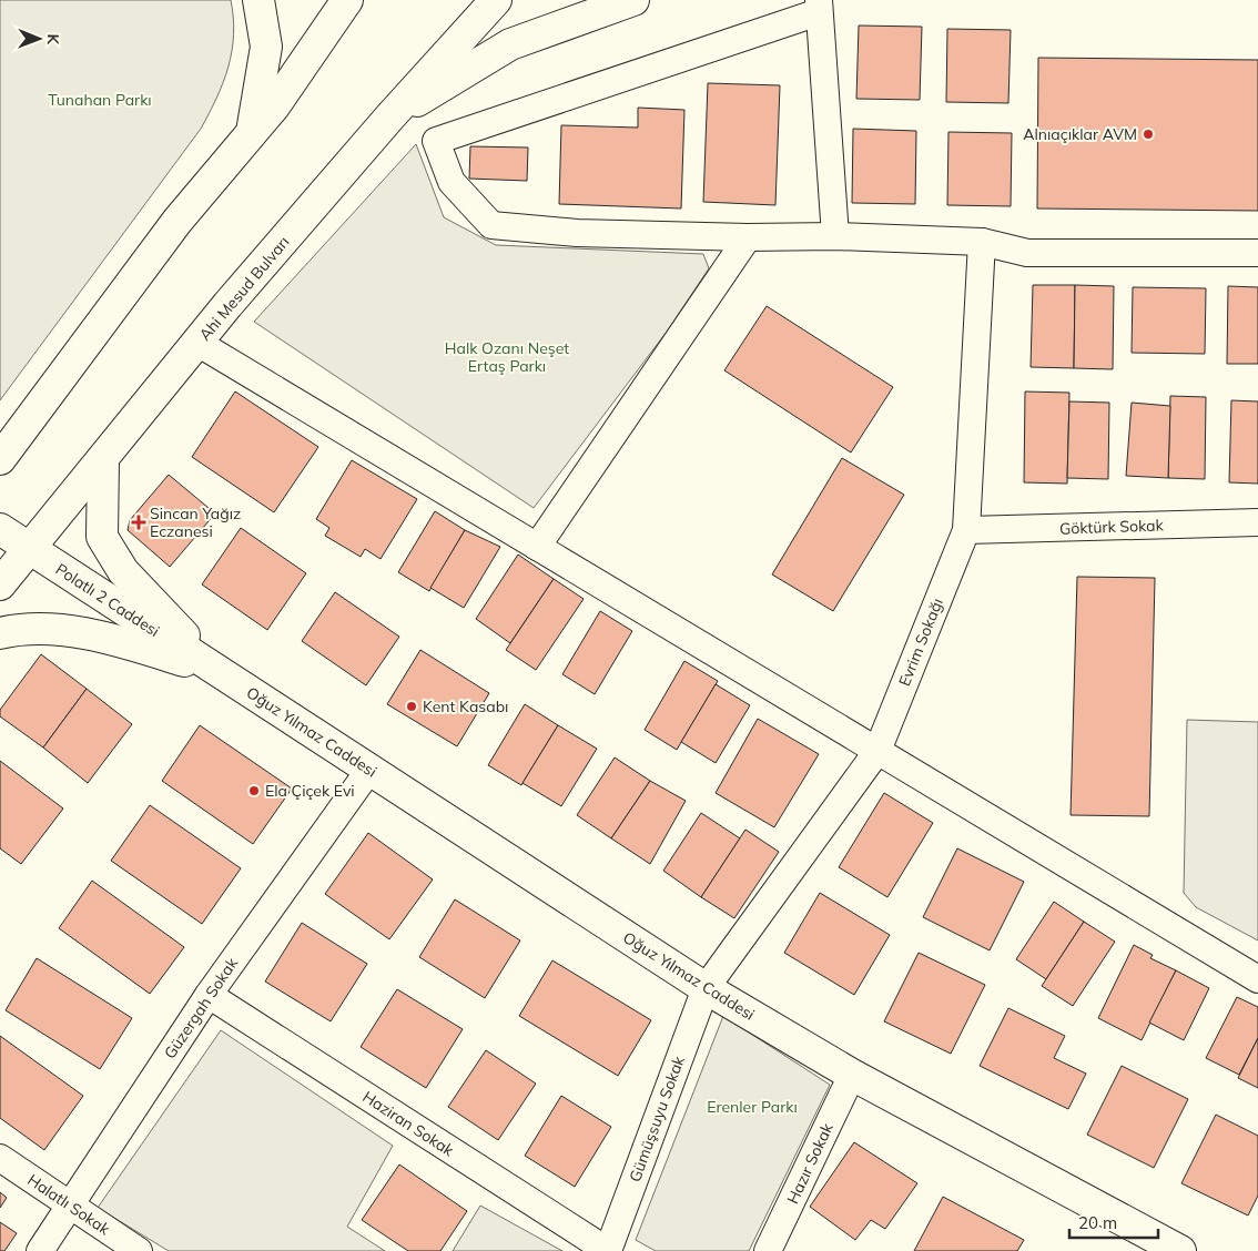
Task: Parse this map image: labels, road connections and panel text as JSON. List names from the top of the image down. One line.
{"streets":{"main road":["Ahi Mesud Bulvarı","Polatlı 2 Caddesi","Oğuz Yılmaz Caddesi"],"street":["Göktürk Sokak","Evrim Sokağı","Güzergah Sokak","Gümüşsuyu Sokak","Haziran Sokak","Hazır Sokak","Halatlı Sokak"]},"crossings":[["Ahi Mesud Bulvarı","Polatlı 2 Caddesi"],["Göktürk Sokak","Evrim Sokağı"],["Polatlı 2 Caddesi","Oğuz Yılmaz Caddesi"],["Evrim Sokağı","Oğuz Yılmaz Caddesi"],["Evrim Sokağı","Gümüşsuyu Sokak"],["Oğuz Yılmaz Caddesi","Güzergah Sokak"],["Oğuz Yılmaz Caddesi","Gümüşsuyu Sokak"],["Oğuz Yılmaz Caddesi","Hazır Sokak"],["Güzergah Sokak","Haziran Sokak"],["Güzergah Sokak","Halatlı Sokak"],["Gümüşsuyu Sokak","Haziran Sokak"]],"parks":["Tunahan Parkı","Halk Ozanı Neşet Ertaş Parkı","Erenler Parkı"],"places":{"other":["Alnıaçıklar AVM","Kent Kasabı","Ela Çiçek Evi"],"health":["Sincan Yağız Eczanesi"]},"scale_bar":"20 m","north":"right"}
